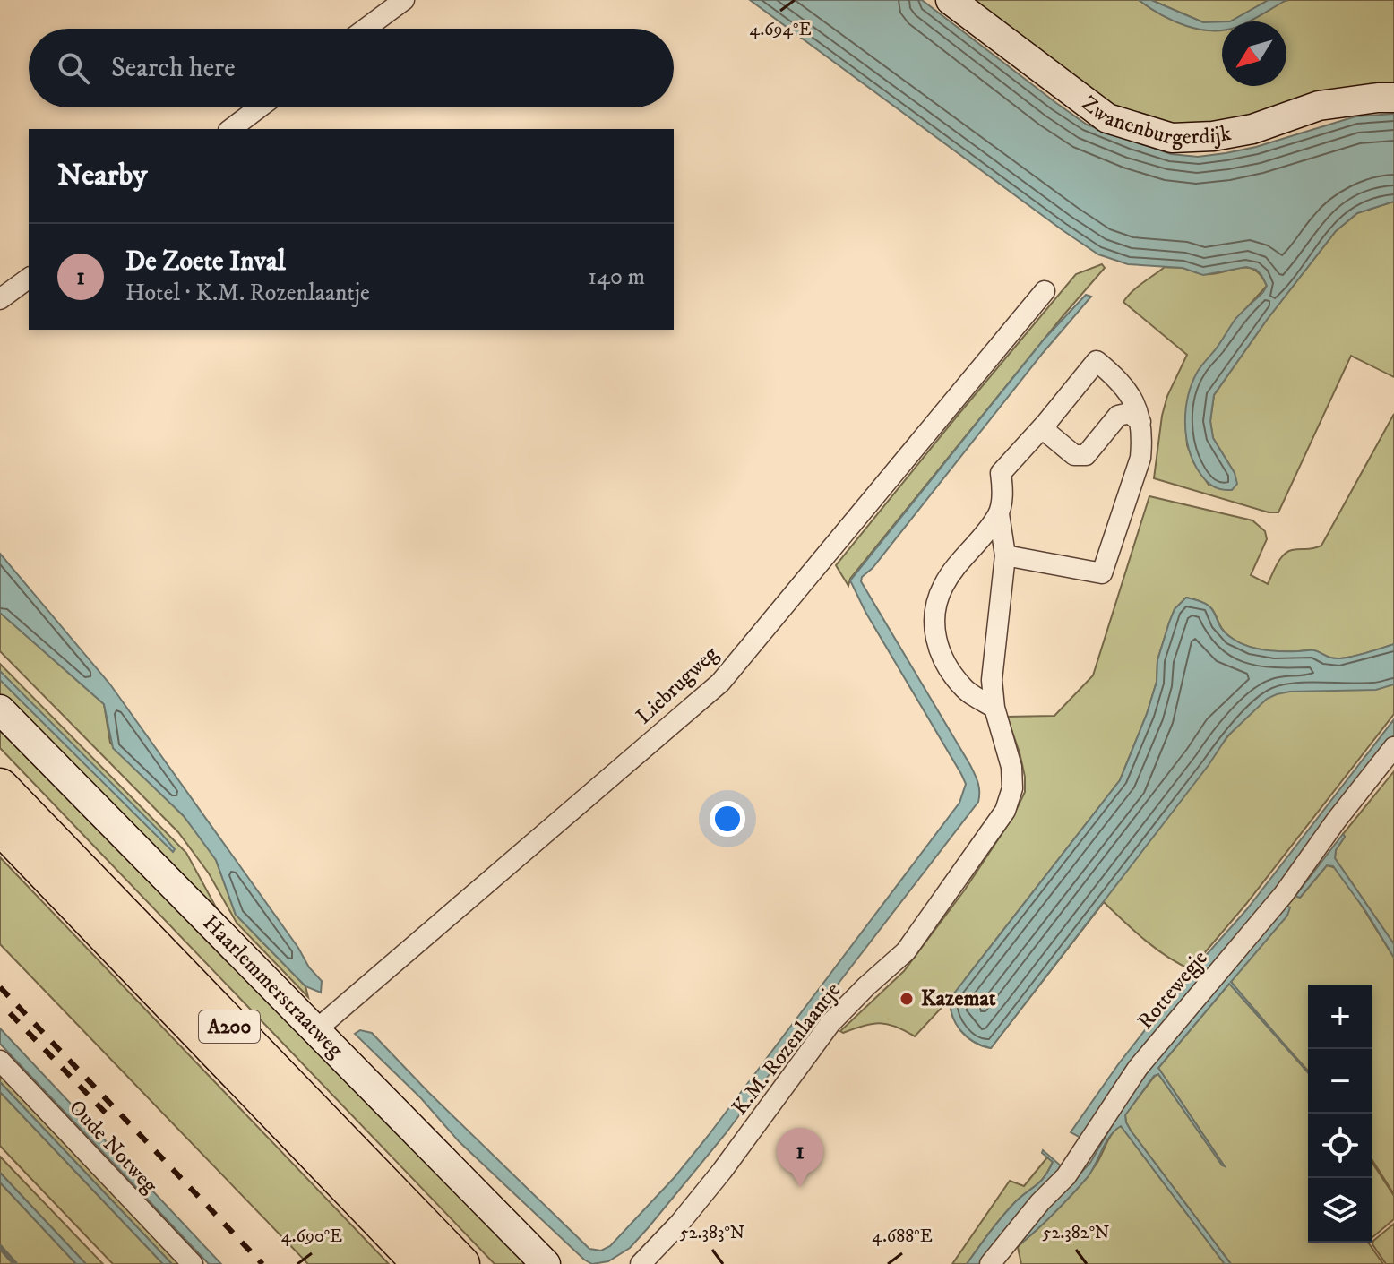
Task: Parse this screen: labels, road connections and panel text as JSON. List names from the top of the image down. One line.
{"streets":{"highway":["A200"],"main road":["Zwanenburgerdijk","Haarlemmerstraatweg"],"street":["Liebrugweg","Rottewegje","K.M. Rozenlaantje","Oude Notweg"]},"crossings":[["Liebrugweg","Haarlemmerstraatweg"]],"places":["Kazemat"],"north":"bottom left","page":{"search":"Search here","heading":"Nearby","list":[{"mark":"1","name":"De Zoete Inval","note":"Hotel · K.M. Rozenlaantje","value":"140 m"}],"map_buttons":["+","−"],"pins":"1"},"coordinates":["4.694°E","52.383°N","52.382°N","4.690°E","4.688°E"]}
